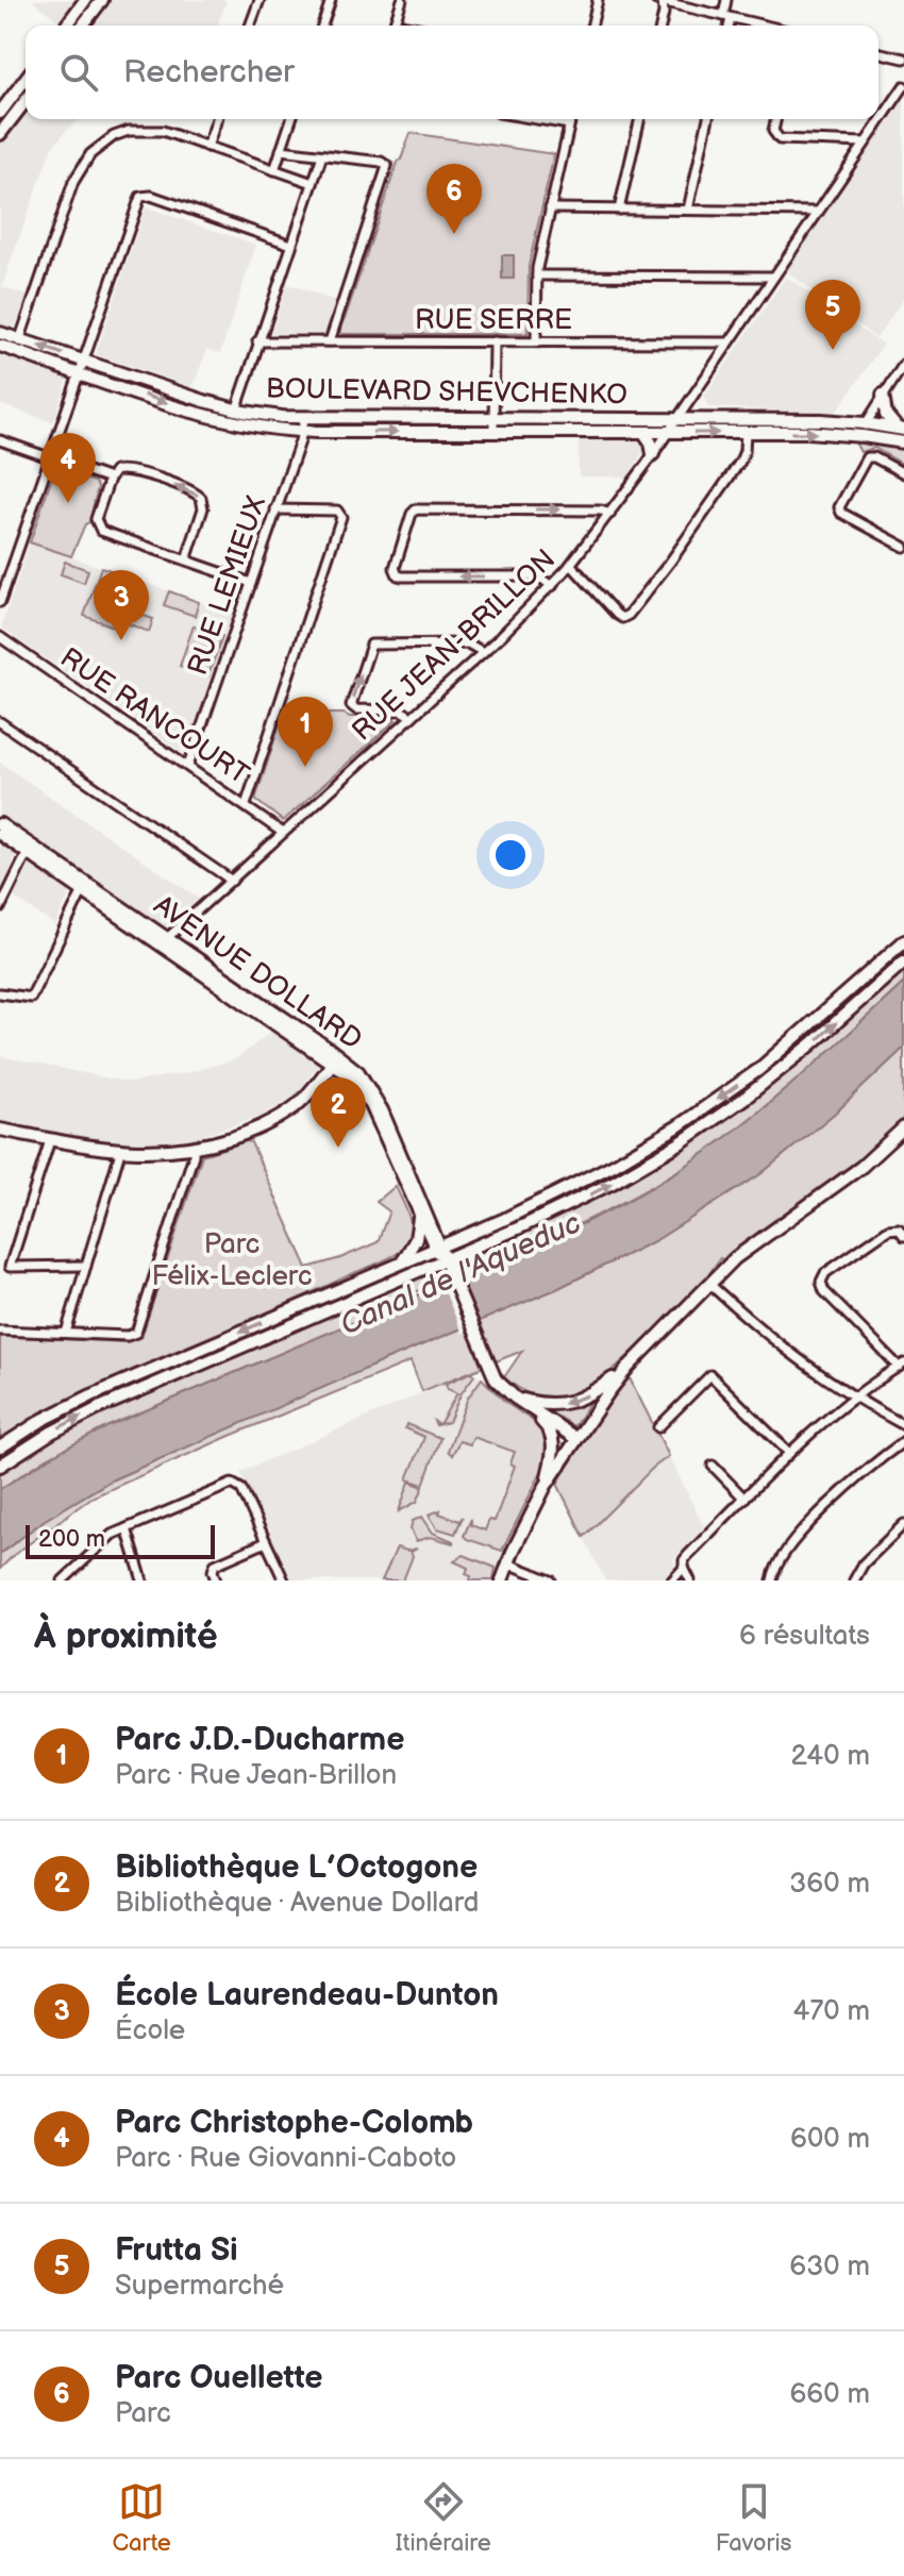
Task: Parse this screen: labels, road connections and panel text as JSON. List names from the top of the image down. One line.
{"streets":{"main road":["BOULEVARD SHEVCHENKO","AVENUE DOLLARD"],"street":["RUE SERRE","RUE LEMIEUX","RUE JEAN-BRILLON","RUE RANCOURT"]},"crossings":[["RUE SERRE","RUE JEAN-BRILLON"],["BOULEVARD SHEVCHENKO","RUE LEMIEUX"],["BOULEVARD SHEVCHENKO","RUE JEAN-BRILLON"],["RUE LEMIEUX","RUE RANCOURT"],["RUE JEAN-BRILLON","RUE RANCOURT"],["RUE JEAN-BRILLON","AVENUE DOLLARD"]],"water":["Canal de l'Aqueduc"],"parks":["Parc Félix-Leclerc"],"scale_bar":"200 m","page":{"search":"Rechercher","pins":["6","5","4","3","1","2"],"scale":"200 m","heading":["À proximité","6 résultats"],"list":[{"mark":"1","name":"Parc J.D.-Ducharme","note":"Parc · Rue Jean-Brillon","value":"240 m"},{"mark":"2","name":"Bibliothèque L’Octogone","note":"Bibliothèque · Avenue Dollard","value":"360 m"},{"mark":"3","name":"École Laurendeau-Dunton","note":"École","value":"470 m"},{"mark":"4","name":"Parc Christophe-Colomb","note":"Parc · Rue Giovanni-Caboto","value":"600 m"},{"mark":"5","name":"Frutta Si","note":"Supermarché","value":"630 m"},{"mark":"6","name":"Parc Ouellette","note":"Parc","value":"660 m"}],"nav":["Carte","Itinéraire","Favoris"]}}
